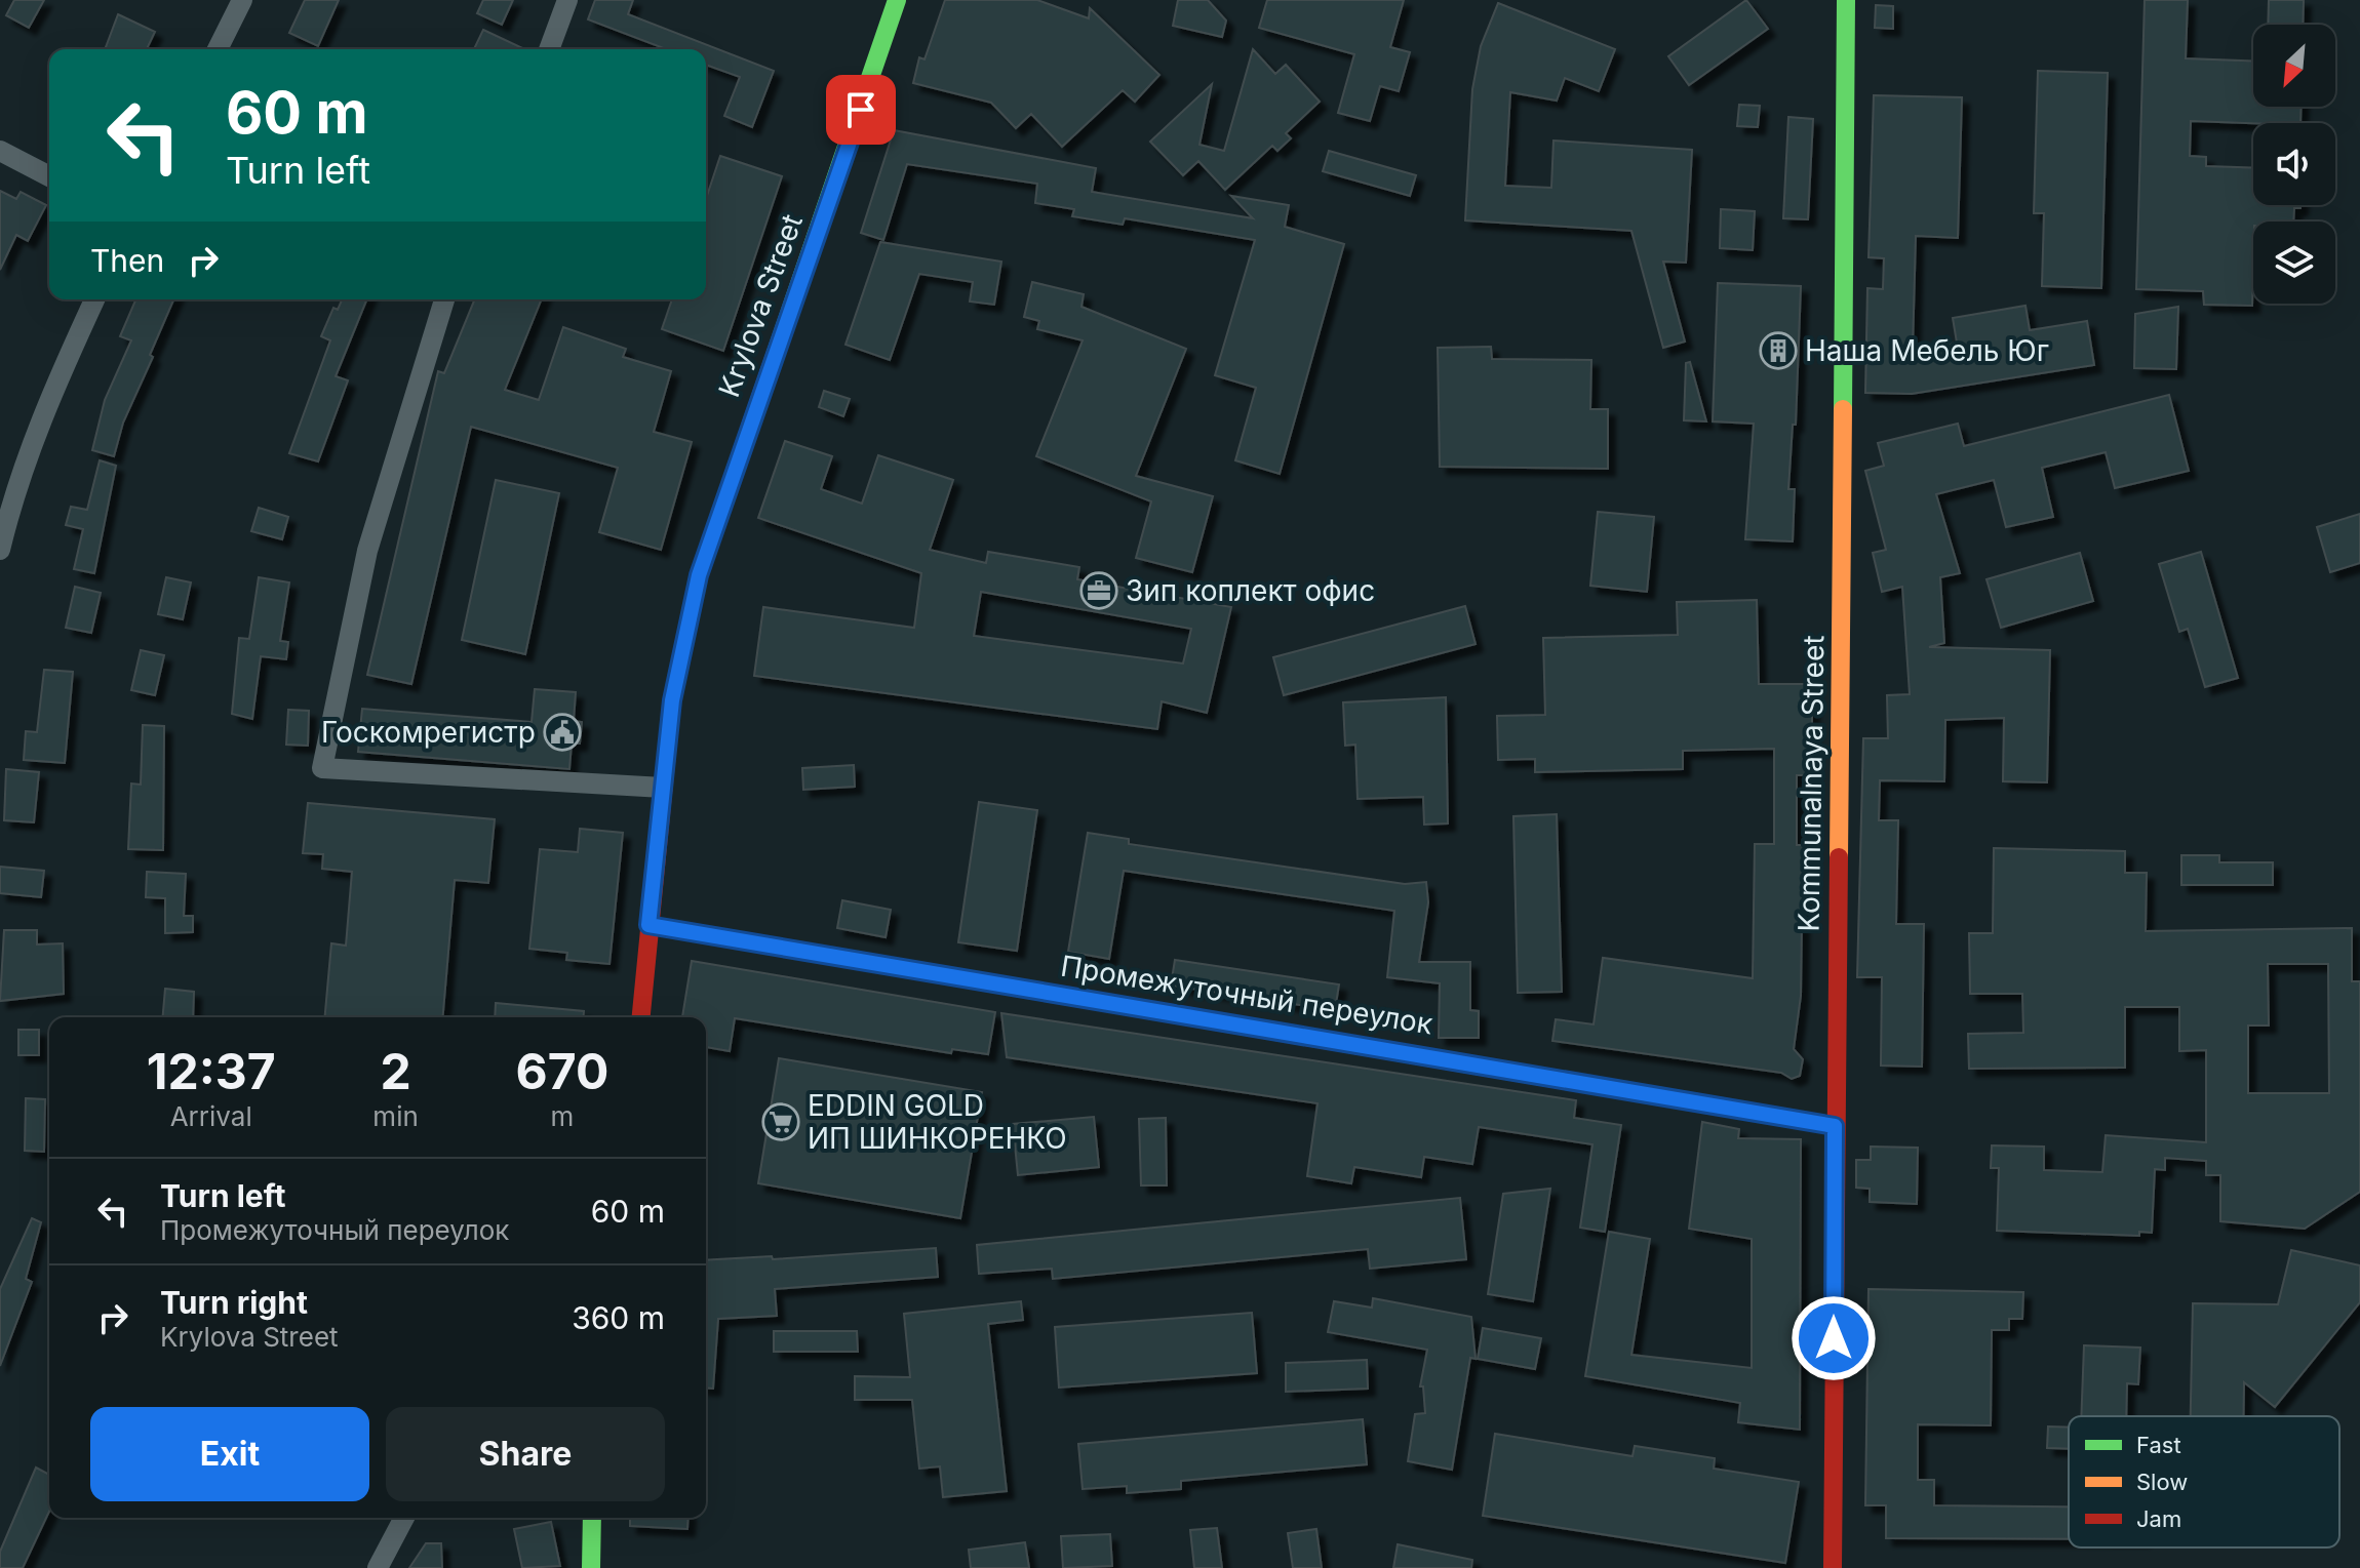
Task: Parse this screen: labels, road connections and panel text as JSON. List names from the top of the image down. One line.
{"streets":{"street":["Krylova Street","Kommunalnaya Street","Промежуточный переулок"]},"crossings":[["Krylova Street","Промежуточный переулок"],["Kommunalnaya Street","Промежуточный переулок"]],"places":{"building":["Наша Мебель Юг"],"office":["Зип коплект офис"],"public building":["Госкомрегистр"],"supermarket":["EDDIN GOLD ИП ШИНКОРЕНКО"]},"legend":["Fast","Slow","Jam"],"north":"bottom left","page":{"turn":["60 m","Turn left"],"then":"Then","eta":["12:37","Arrival","2","min","670","m"],"list":[{"name":"Turn left","note":"Промежуточный переулок","value":"60 m"},{"name":"Turn right","note":"Krylova Street","value":"360 m"}],"buttons":["Exit","Share"]}}
